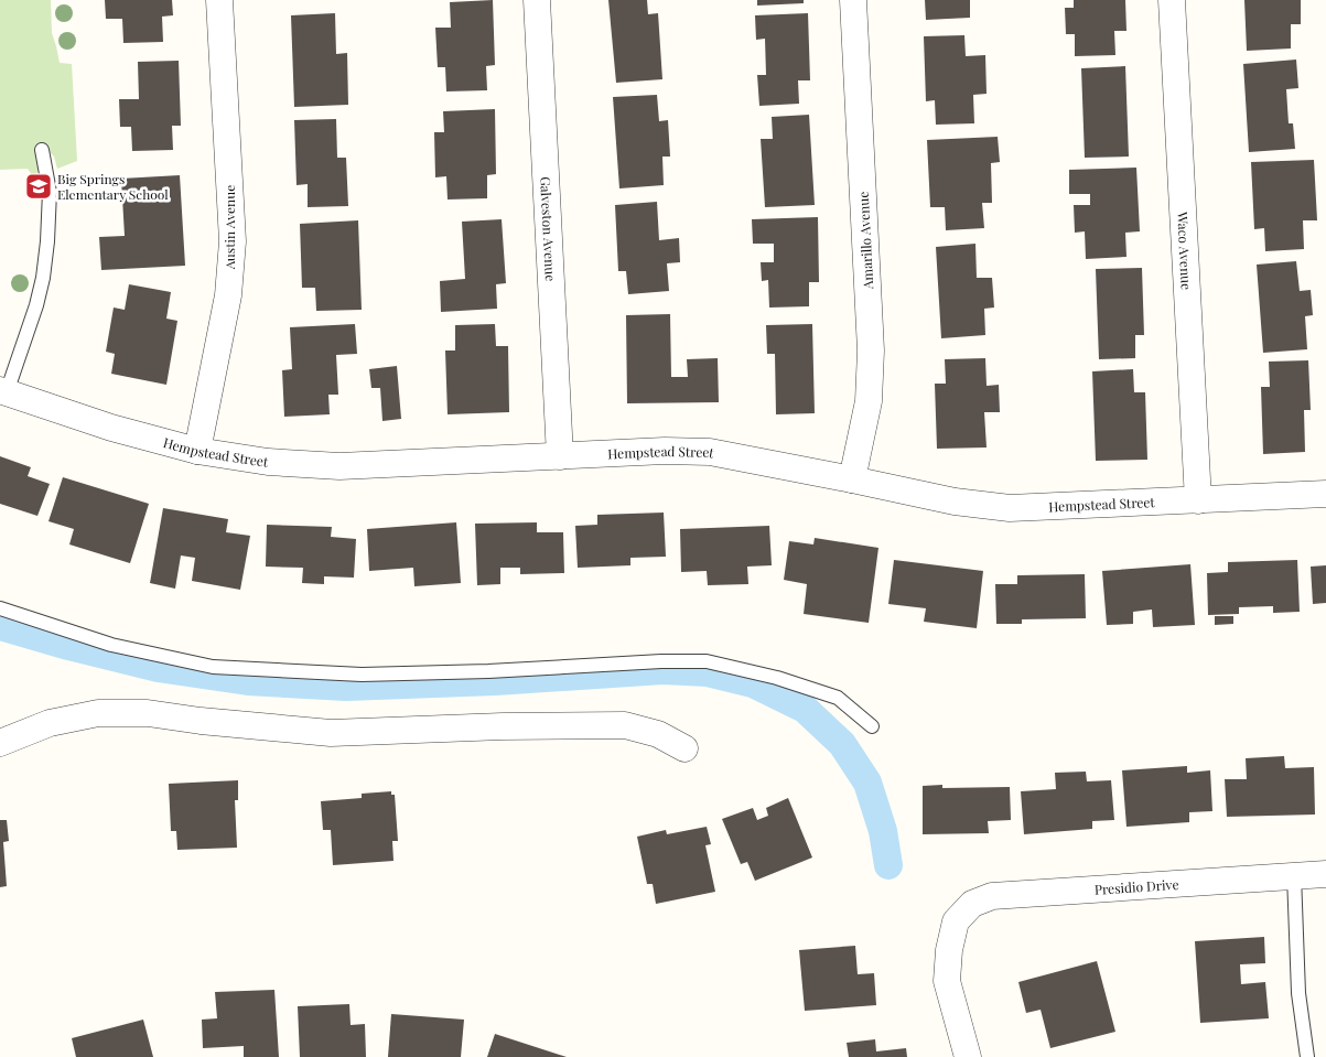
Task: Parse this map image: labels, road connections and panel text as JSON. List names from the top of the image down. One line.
{"streets":{"street":["Austin Avenue","Galveston Avenue","Amarillo Avenue","Waco Avenue","Hempstead Street","Presidio Drive"]},"crossings":[["Austin Avenue","Hempstead Street"],["Galveston Avenue","Hempstead Street"],["Amarillo Avenue","Hempstead Street"],["Waco Avenue","Hempstead Street"]],"places":{"school or university":["Big Springs Elementary School"]}}
